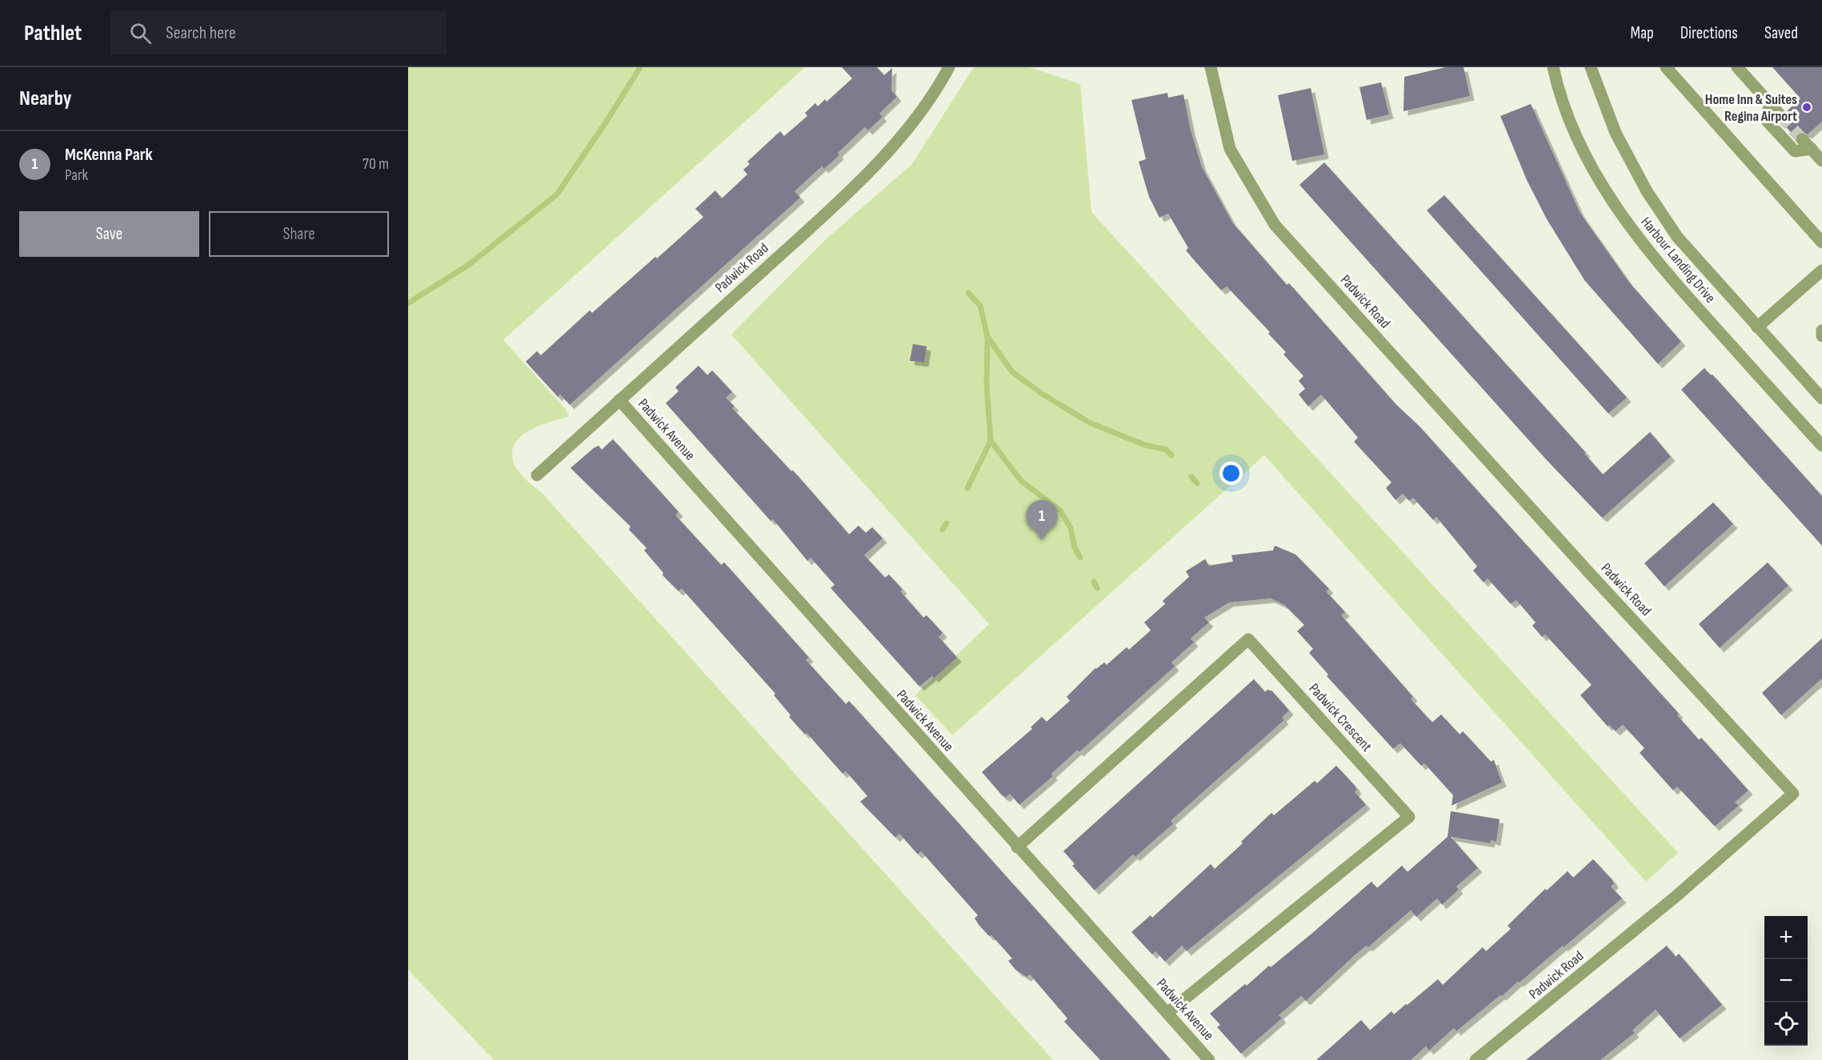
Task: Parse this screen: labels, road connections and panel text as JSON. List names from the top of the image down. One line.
{"streets":{"street":["Harbour Landing Drive","Padwick Road","Padwick Avenue","Padwick Crescent"]},"crossings":[["Padwick Road","Padwick Avenue"],["Padwick Avenue","Padwick Crescent"]],"places":["Home Inn & Suites Regina Airport"],"page":{"header":"Pathlet","search":"Search here","nav":["Map","Directions","Saved"],"heading":"Nearby","list":[{"mark":"1","name":"McKenna Park","note":"Park","value":"70 m"}],"buttons":["Save","Share"],"pins":"1","map_buttons":["+","−"]}}
